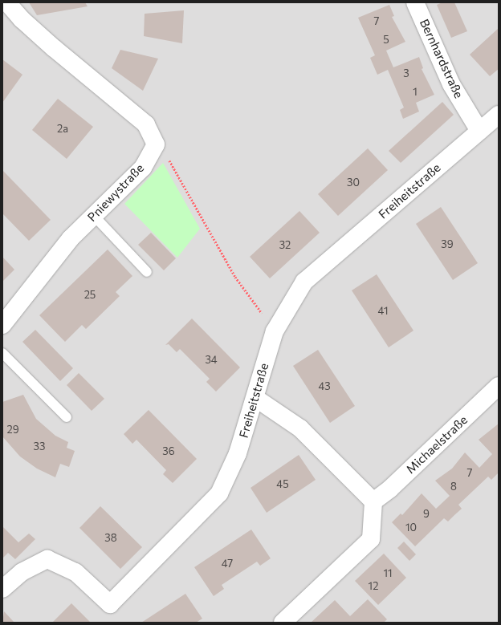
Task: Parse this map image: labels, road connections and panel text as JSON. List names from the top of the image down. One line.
{"streets":{"street":["Bernhardstraße","Freiheitstraße","Pniewystraße","Michaelstraße"]},"crossings":[["Bernhardstraße","Freiheitstraße"]],"house_numbers":["7","5","3","1","2a","30","39","32","25","41","34","43","29","33","36","7","45","8","9","10","38","47","11","12"]}
